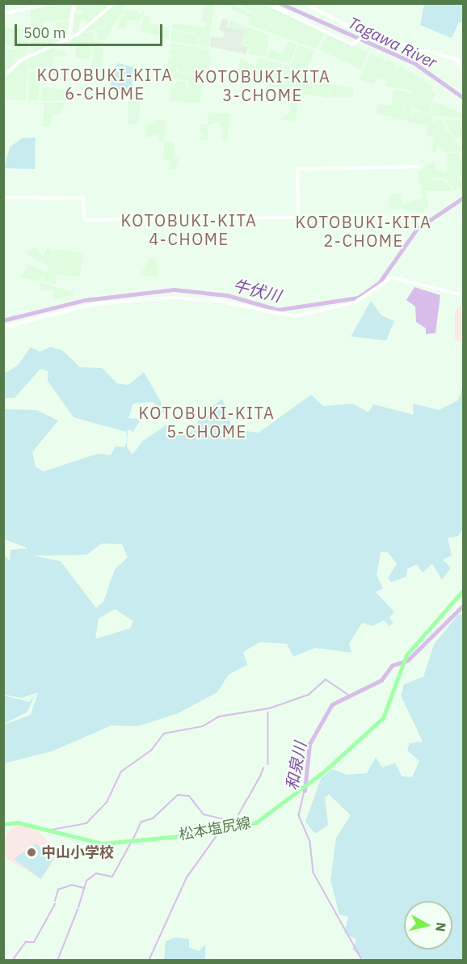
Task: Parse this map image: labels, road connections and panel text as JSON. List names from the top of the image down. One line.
{"streets":{"main road":["松本塩尻線"]},"districts":["KOTOBUKI-KITA 6-CHOME","KOTOBUKI-KITA 3-CHOME","KOTOBUKI-KITA 4-CHOME","KOTOBUKI-KITA 2-CHOME","KOTOBUKI-KITA 5-CHOME"],"water":["Tagawa River","牛伏川","和泉川"],"places":["中山小学校"],"scale_bar":"500 m","north":"right"}
